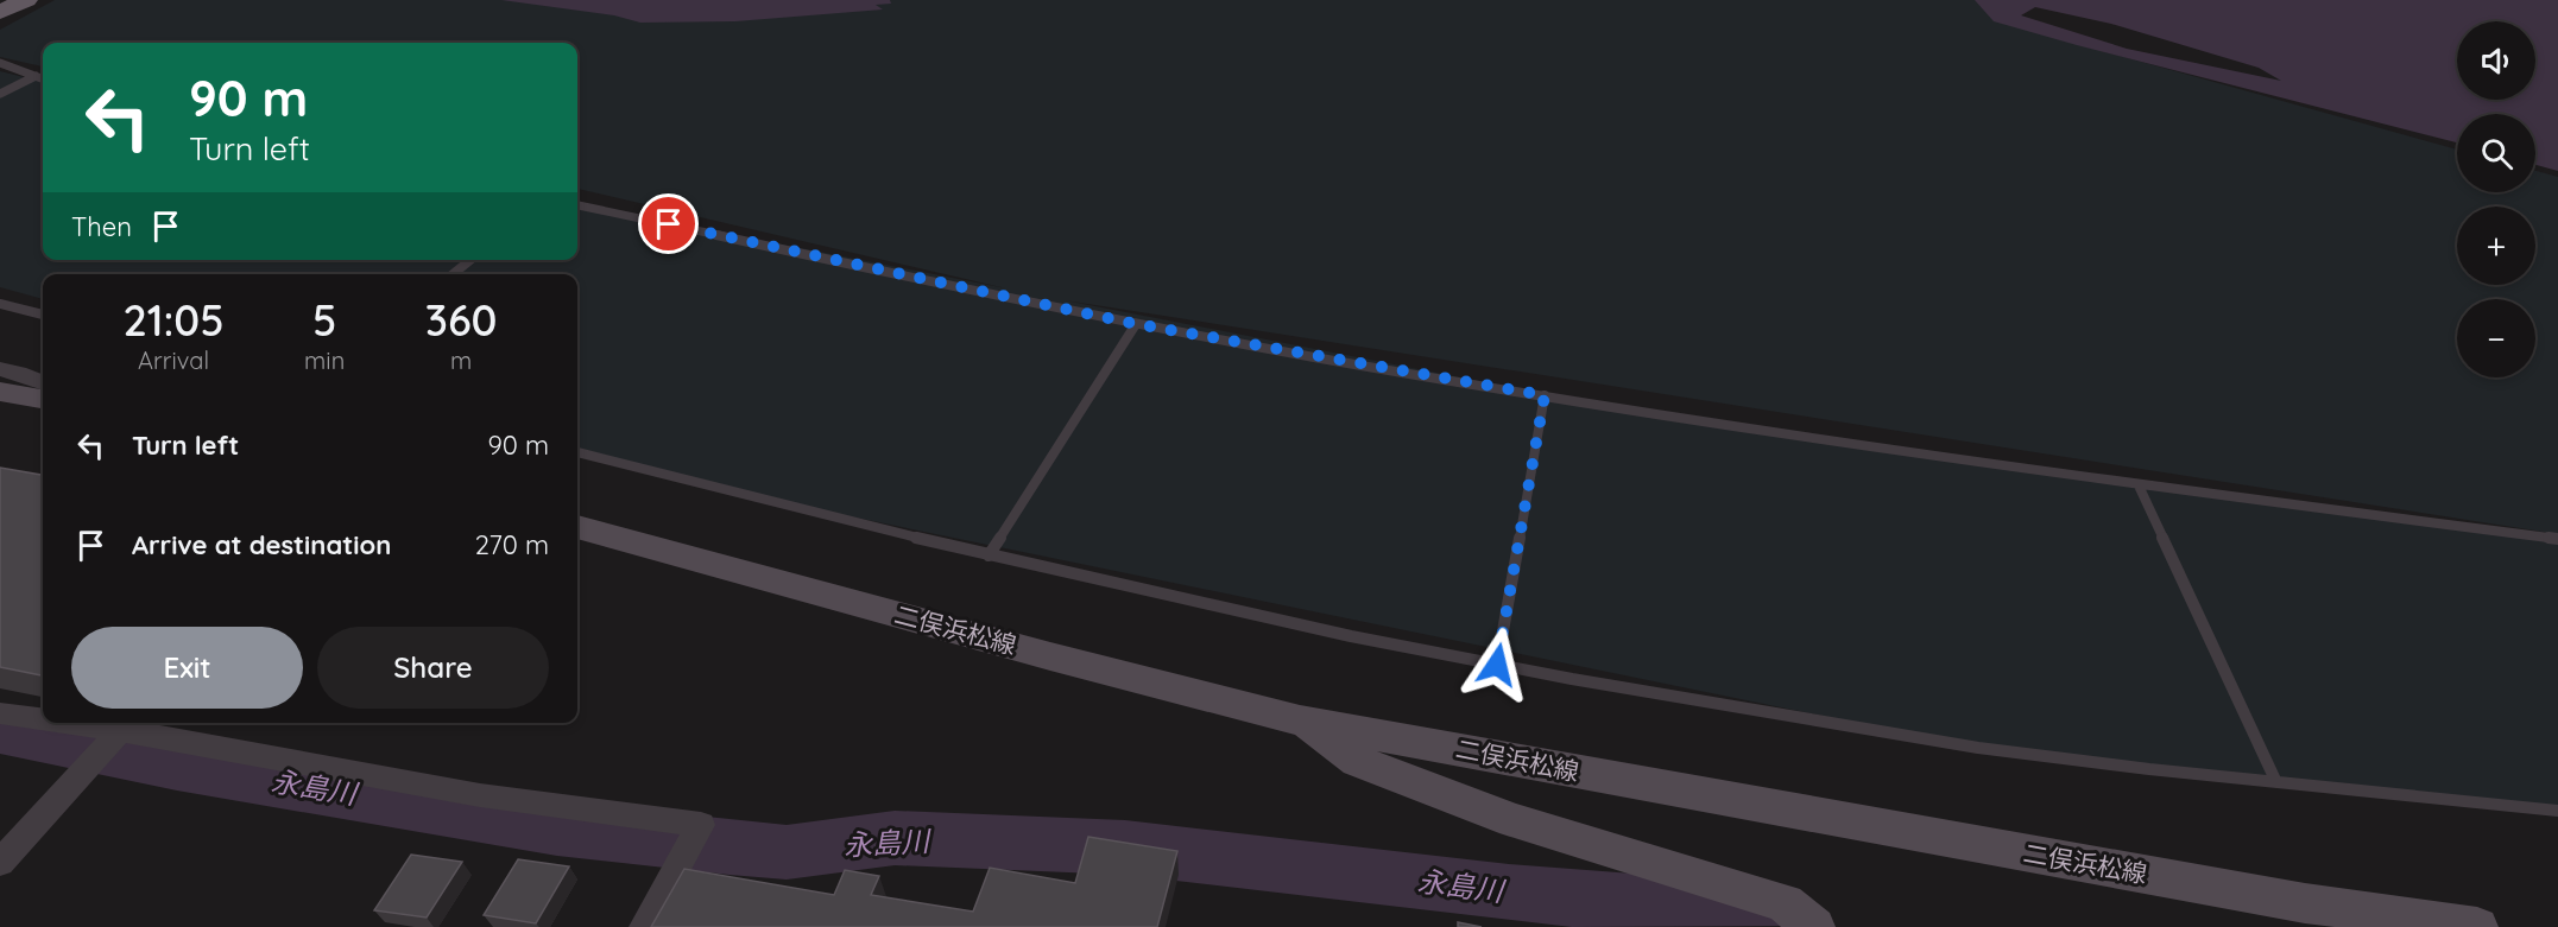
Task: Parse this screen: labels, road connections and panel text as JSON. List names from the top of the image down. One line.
{"streets":{"main road":["二俣浜松線"]},"water":["永島川"],"page":{"map_buttons":["+","−"],"turn":["90 m","Turn left"],"then":"Then","eta":["21:05","Arrival","5","min","360","m"],"list":[{"name":"Turn left","value":"90 m"},{"name":"Arrive at destination","value":"270 m"}],"buttons":["Exit","Share"]}}
